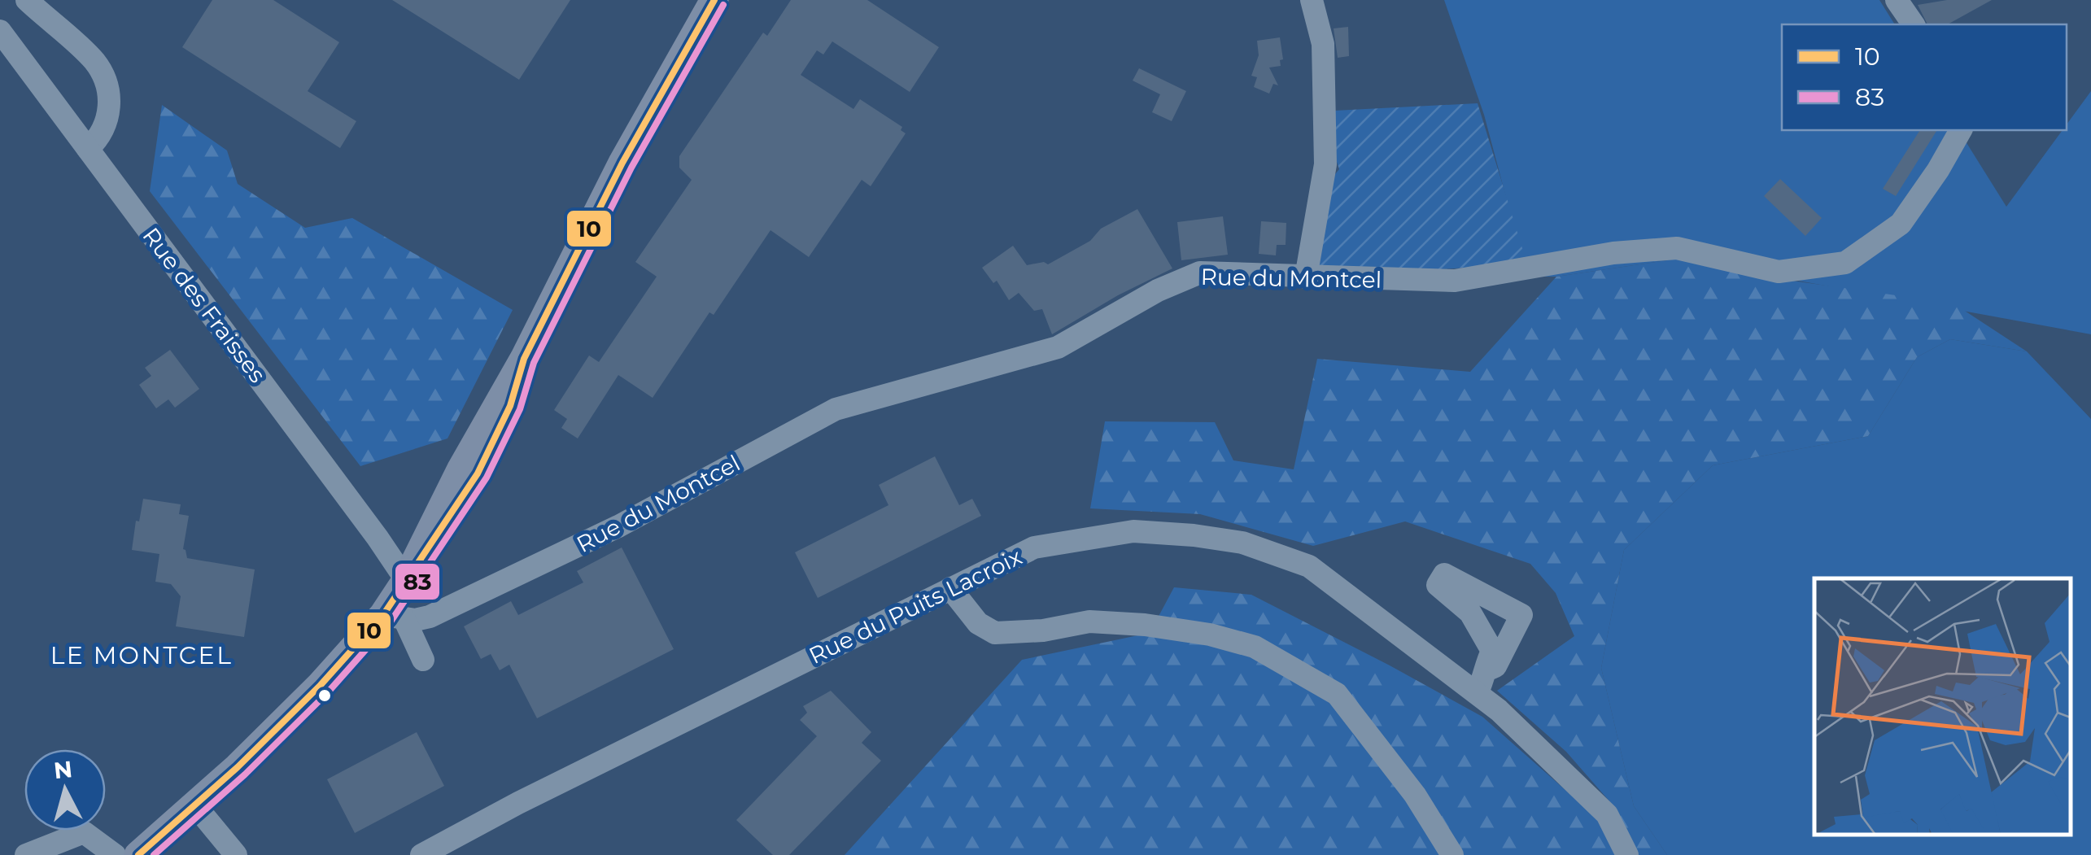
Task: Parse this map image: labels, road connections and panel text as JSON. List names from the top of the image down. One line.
{"streets":{"street":["Rue du Montcel","Rue des Fraisses","Rue du Puits Lacroix"]},"districts":["LE MONTCEL"],"lines":["transit line 10","transit line 83"],"legend":["10","83"],"north":"top"}
